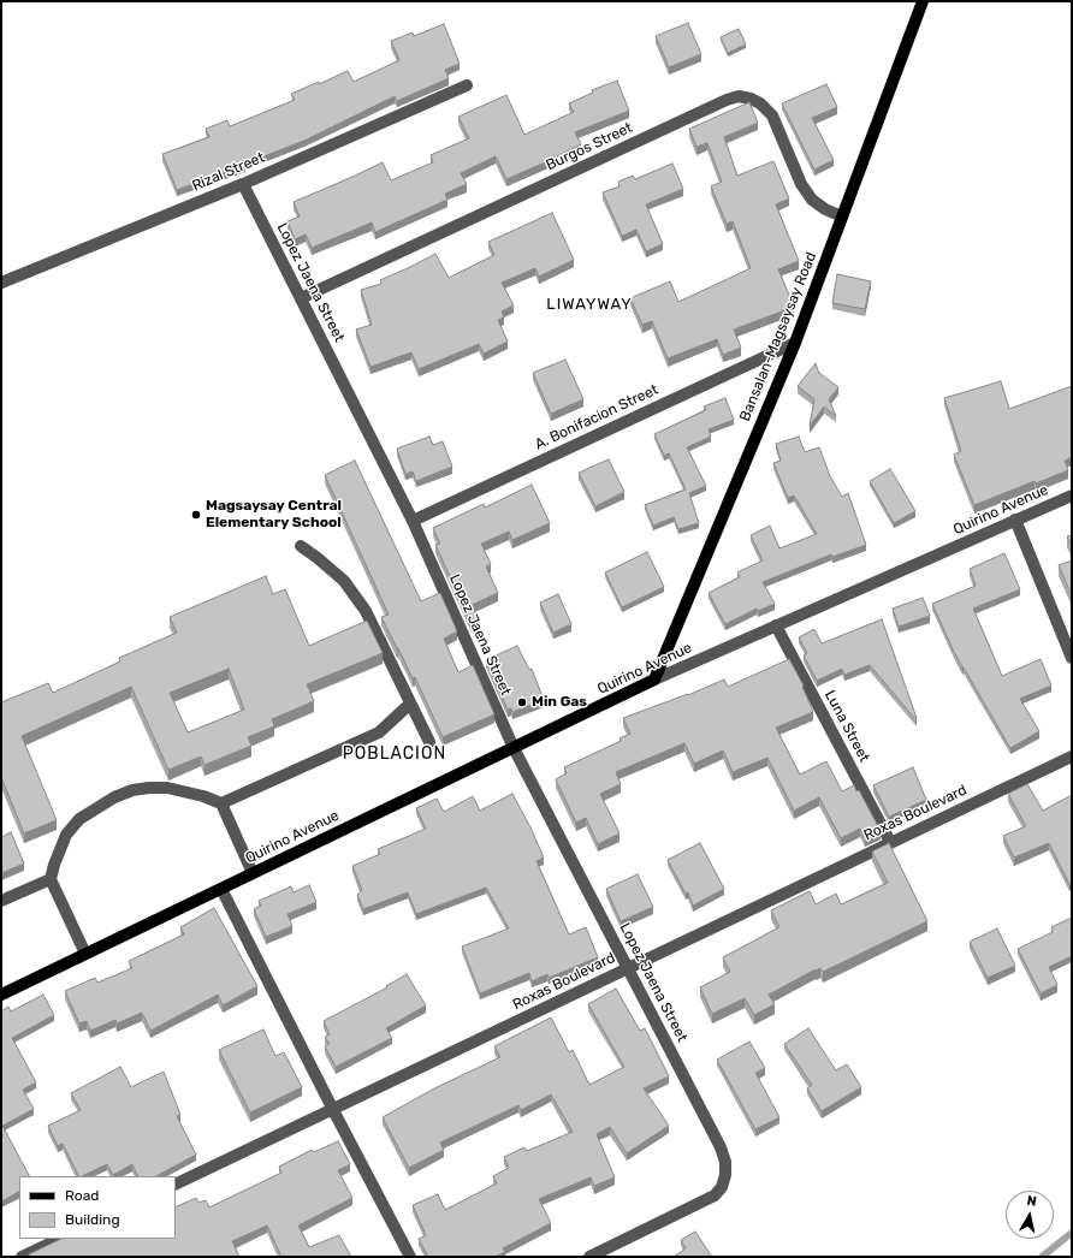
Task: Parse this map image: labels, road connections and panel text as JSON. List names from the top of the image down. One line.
{"streets":{"main road":["Bansalan-Magsaysay Road","Quirino Avenue"],"street":["Burgos Street","Rizal Street","Lopez Jaena Street","A. Bonifacion Street","Luna Street","Roxas Boulevard"]},"crossings":[["Burgos Street","Lopez Jaena Street"],["Burgos Street","Bansalan-Magsaysay Road"],["Rizal Street","Lopez Jaena Street"],["Lopez Jaena Street","A. Bonifacion Street"],["Lopez Jaena Street","Quirino Avenue"],["Lopez Jaena Street","Roxas Boulevard"],["Bansalan-Magsaysay Road","A. Bonifacion Street"],["Bansalan-Magsaysay Road","Quirino Avenue"],["Quirino Avenue","Luna Street"],["Luna Street","Roxas Boulevard"]],"districts":["LIWAYWAY","POBLACION"],"places":["Magsaysay Central Elementary School","Min Gas"],"legend":["Road","Building"],"north":"top"}
